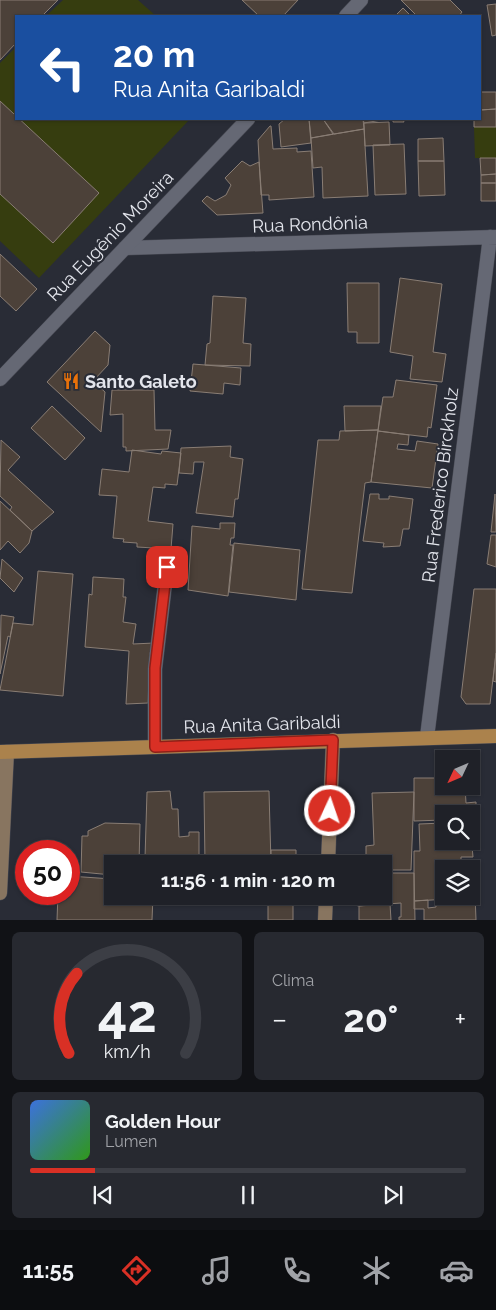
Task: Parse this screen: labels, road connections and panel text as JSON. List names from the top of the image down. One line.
{"streets":{"main road":["Rua Anita Garibaldi"],"street":["Rua Rondônia","Rua Eugênio Moreira","Rua Frederico Birckholz"]},"crossings":[["Rua Rondônia","Rua Eugênio Moreira"],["Rua Rondônia","Rua Frederico Birckholz"],["Rua Frederico Birckholz","Rua Anita Garibaldi"]],"places":{"restaurant":["Santo Galeto"]},"north":"bottom left","page":{"turn":["20 m","Rua Anita Garibaldi"],"limit":"50","trip":"11:56 · 1 min · 120 m","tile":"Clima","heat":["−","20°","+"],"song":["Golden Hour","Lumen"],"tabs":"11:55","gauge":["42","km/h"]}}
